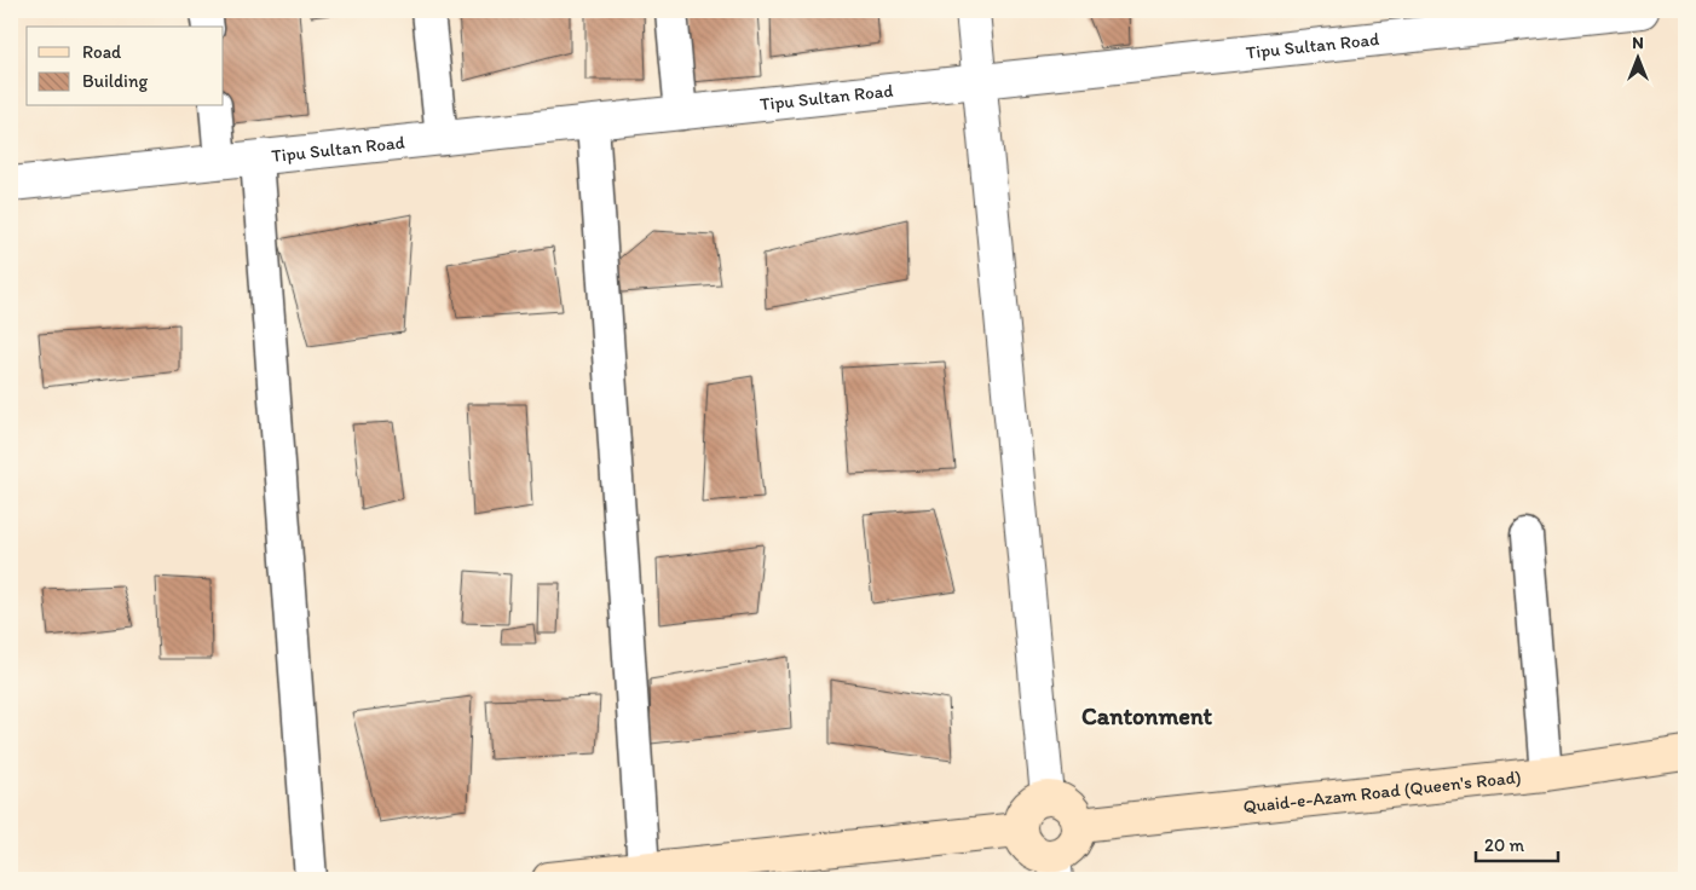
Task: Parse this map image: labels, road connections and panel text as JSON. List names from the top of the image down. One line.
{"streets":{"main road":["Quaid-e-Azam Road (Queen's Road)"],"street":["Tipu Sultan Road"]},"districts":["Cantonment"],"legend":["Road","Building"],"scale_bar":"20 m","north":"top"}
